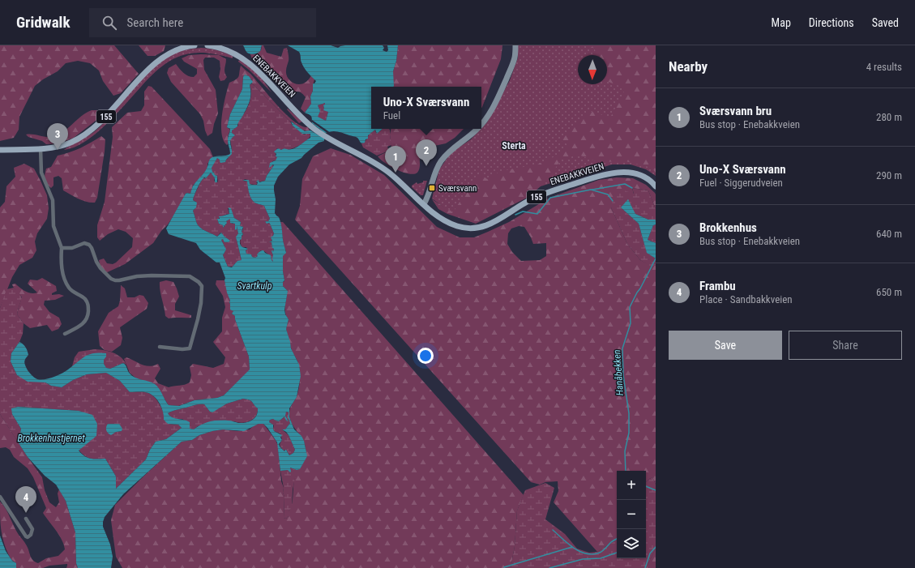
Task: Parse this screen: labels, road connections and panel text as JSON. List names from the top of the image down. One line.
{"streets":{"main road":["ENEBAKKVEIEN","155"]},"districts":["Sterta"],"water":["Svartkulp","Hanåbekken","Brokkenhustjernet"],"places":{"transit":["Sværsvann"]},"north":"bottom","page":{"header":"Gridwalk","search":"Search here","nav":["Map","Directions","Saved"],"heading":["Nearby","4 results"],"popup":["Uno-X Sværsvann","Fuel"],"list":[{"mark":"1","name":"Sværsvann bru","note":"Bus stop · Enebakkveien","value":"280 m"},{"mark":"2","name":"Uno-X Sværsvann","note":"Fuel · Siggerudveien","value":"290 m"},{"mark":"3","name":"Brokkenhus","note":"Bus stop · Enebakkveien","value":"640 m"},{"mark":"4","name":"Frambu","note":"Place · Sandbakkveien","value":"650 m"}],"pins":["3","2","1","4"],"buttons":["Save","Share"],"map_buttons":["+","−"]}}
